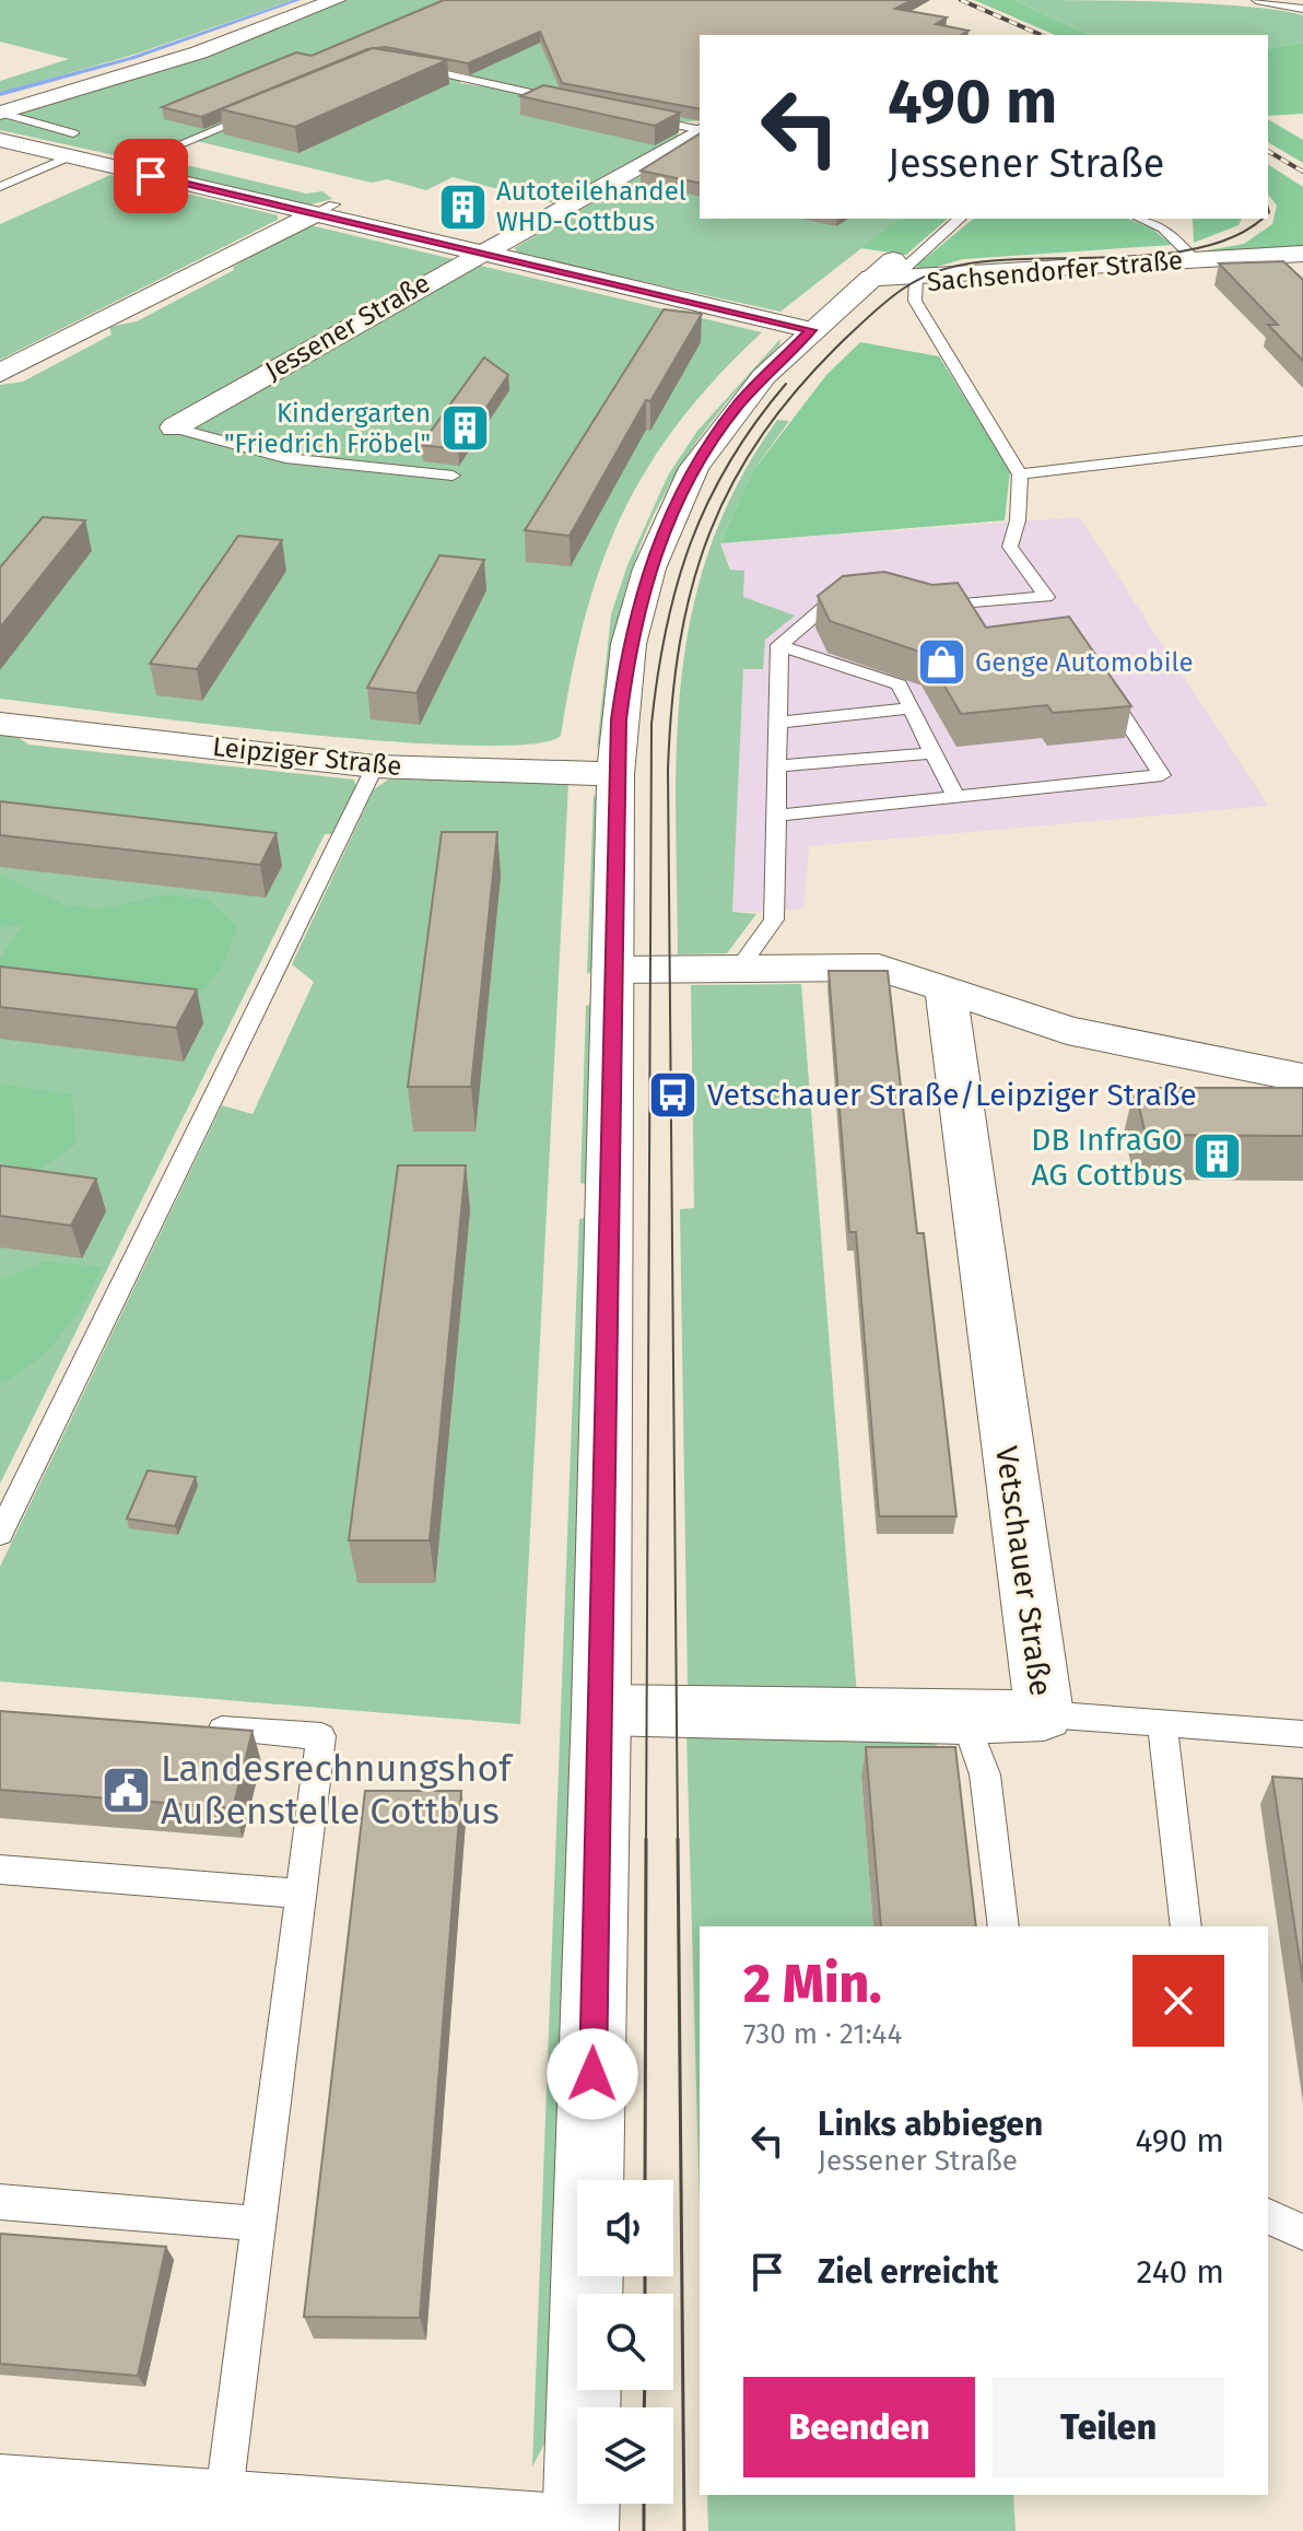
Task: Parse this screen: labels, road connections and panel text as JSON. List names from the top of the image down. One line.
{"streets":{"street":["Sachsendorfer Straße","Jessener Straße","Leipziger Straße","Vetschauer Straße"]},"places":{"building":["Autoteilehandel WHD-Cottbus","Kindergarten \"Friedrich Fröbel\"","DB InfraGO AG Cottbus"],"shop":["Genge Automobile"],"bus stop":["Vetschauer Straße/Leipziger Straße"],"public building":["Landesrechnungshof Außenstelle Cottbus"]},"page":{"turn":["490 m","Jessener Straße"],"heading":["2 Min.","730 m · 21:44"],"list":[{"name":"Links abbiegen","note":"Jessener Straße","value":"490 m"},{"name":"Ziel erreicht","value":"240 m"}],"buttons":["Beenden","Teilen"]}}
